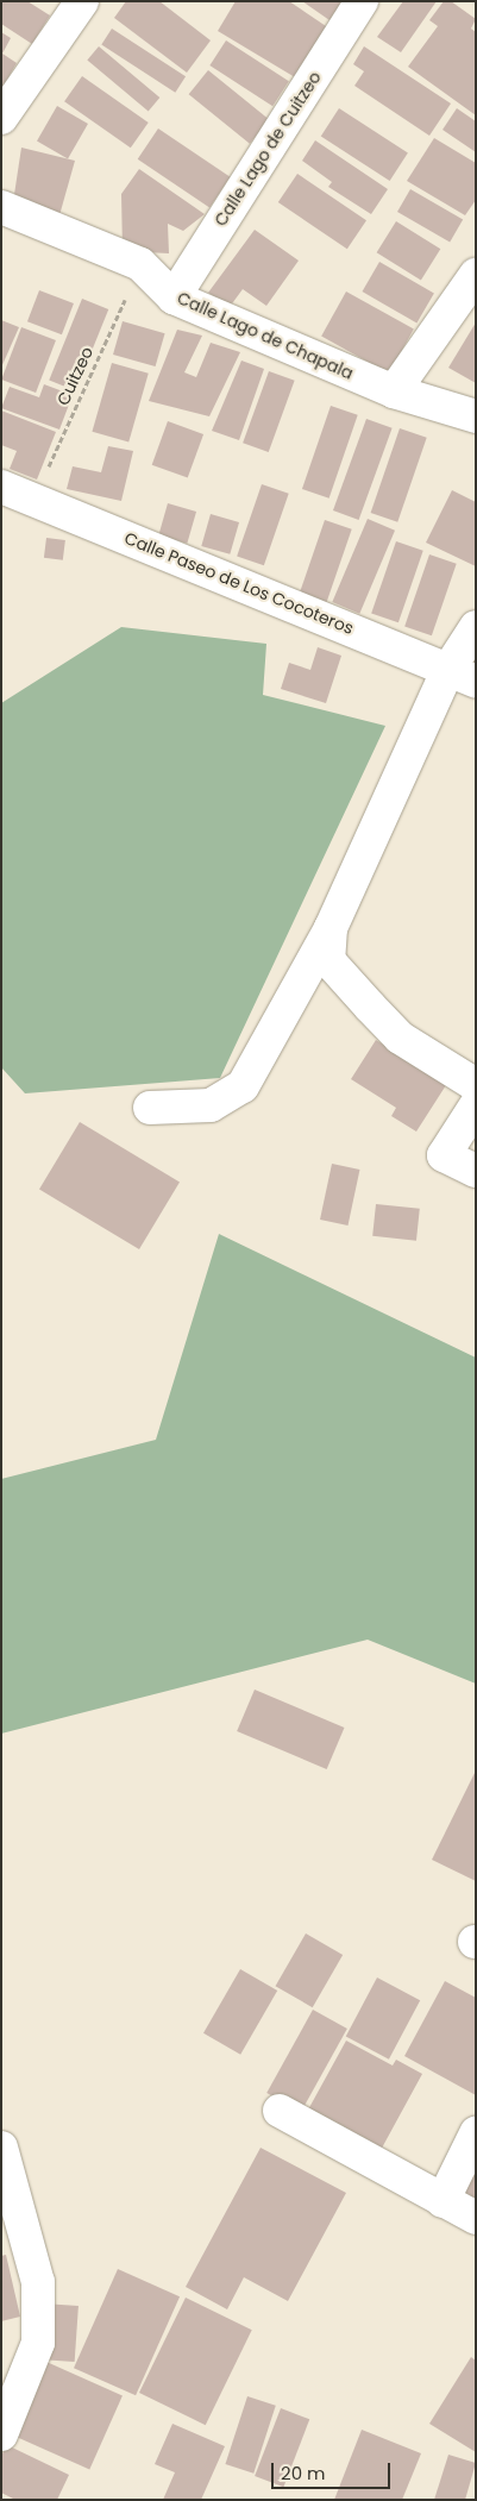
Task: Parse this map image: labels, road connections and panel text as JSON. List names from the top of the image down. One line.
{"streets":{"street":["Calle Lago de Cuitzeo","Calle Lago de Chapala","Calle Paseo de Los Cocoteros"],"path":["Cuitzeo"]},"crossings":[["Calle Lago de Cuitzeo","Calle Lago de Chapala"],["Calle Lago de Chapala","Cuitzeo"],["Cuitzeo","Calle Paseo de Los Cocoteros"]],"scale_bar":"20 m"}
